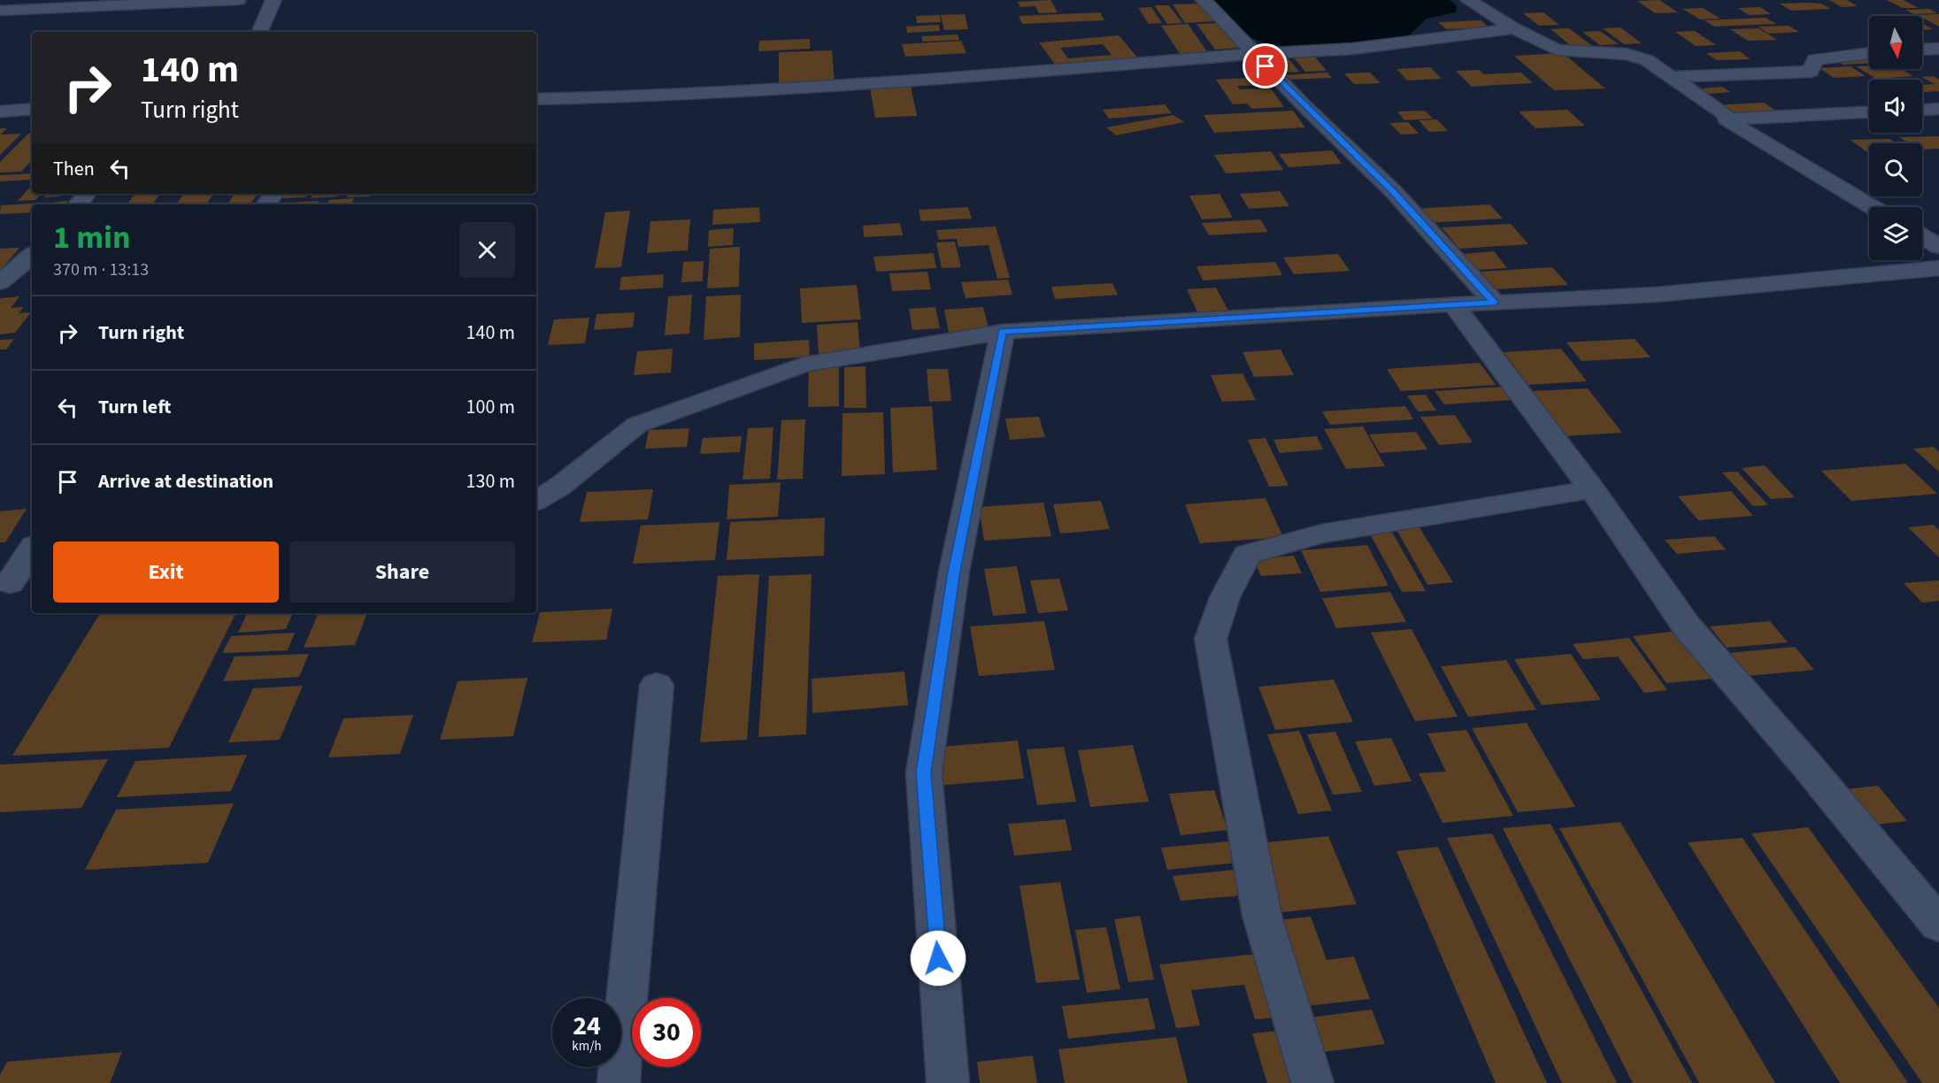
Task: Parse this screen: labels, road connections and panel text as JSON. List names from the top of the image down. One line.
{"north":"bottom","page":{"turn":["140 m","Turn right"],"then":"Then","heading":["1 min","370 m · 13:13"],"list":[{"name":"Turn right","value":"140 m"},{"name":"Turn left","value":"100 m"},{"name":"Arrive at destination","value":"130 m"}],"buttons":["Exit","Share"],"speed":"24 km/h","limit":"30"}}
